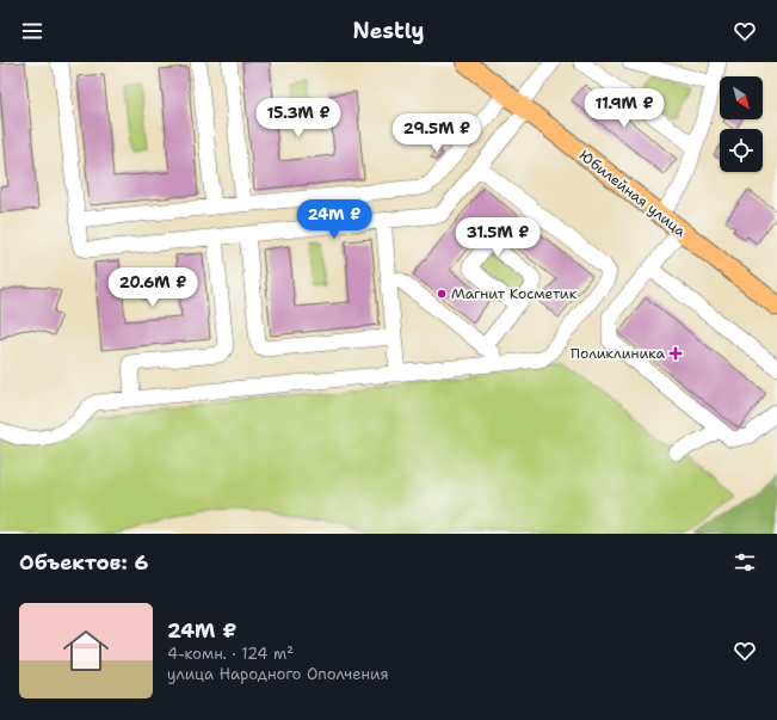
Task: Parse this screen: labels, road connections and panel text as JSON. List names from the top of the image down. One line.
{"streets":{"main road":["Юбилейная улица"]},"places":{"other":["Магнит Косметик"],"health":["Поликлиника"]},"north":"bottom right","page":{"header":"Nestly","price":["11.9M ₽","15.3M ₽","29.5M ₽","24M ₽","31.5M ₽","20.6M ₽"],"heading":"Объектов: 6","list":[{"name":"24M ₽","note":"4-комн. · 124 m² · улица Народного Ополчения"}]}}
